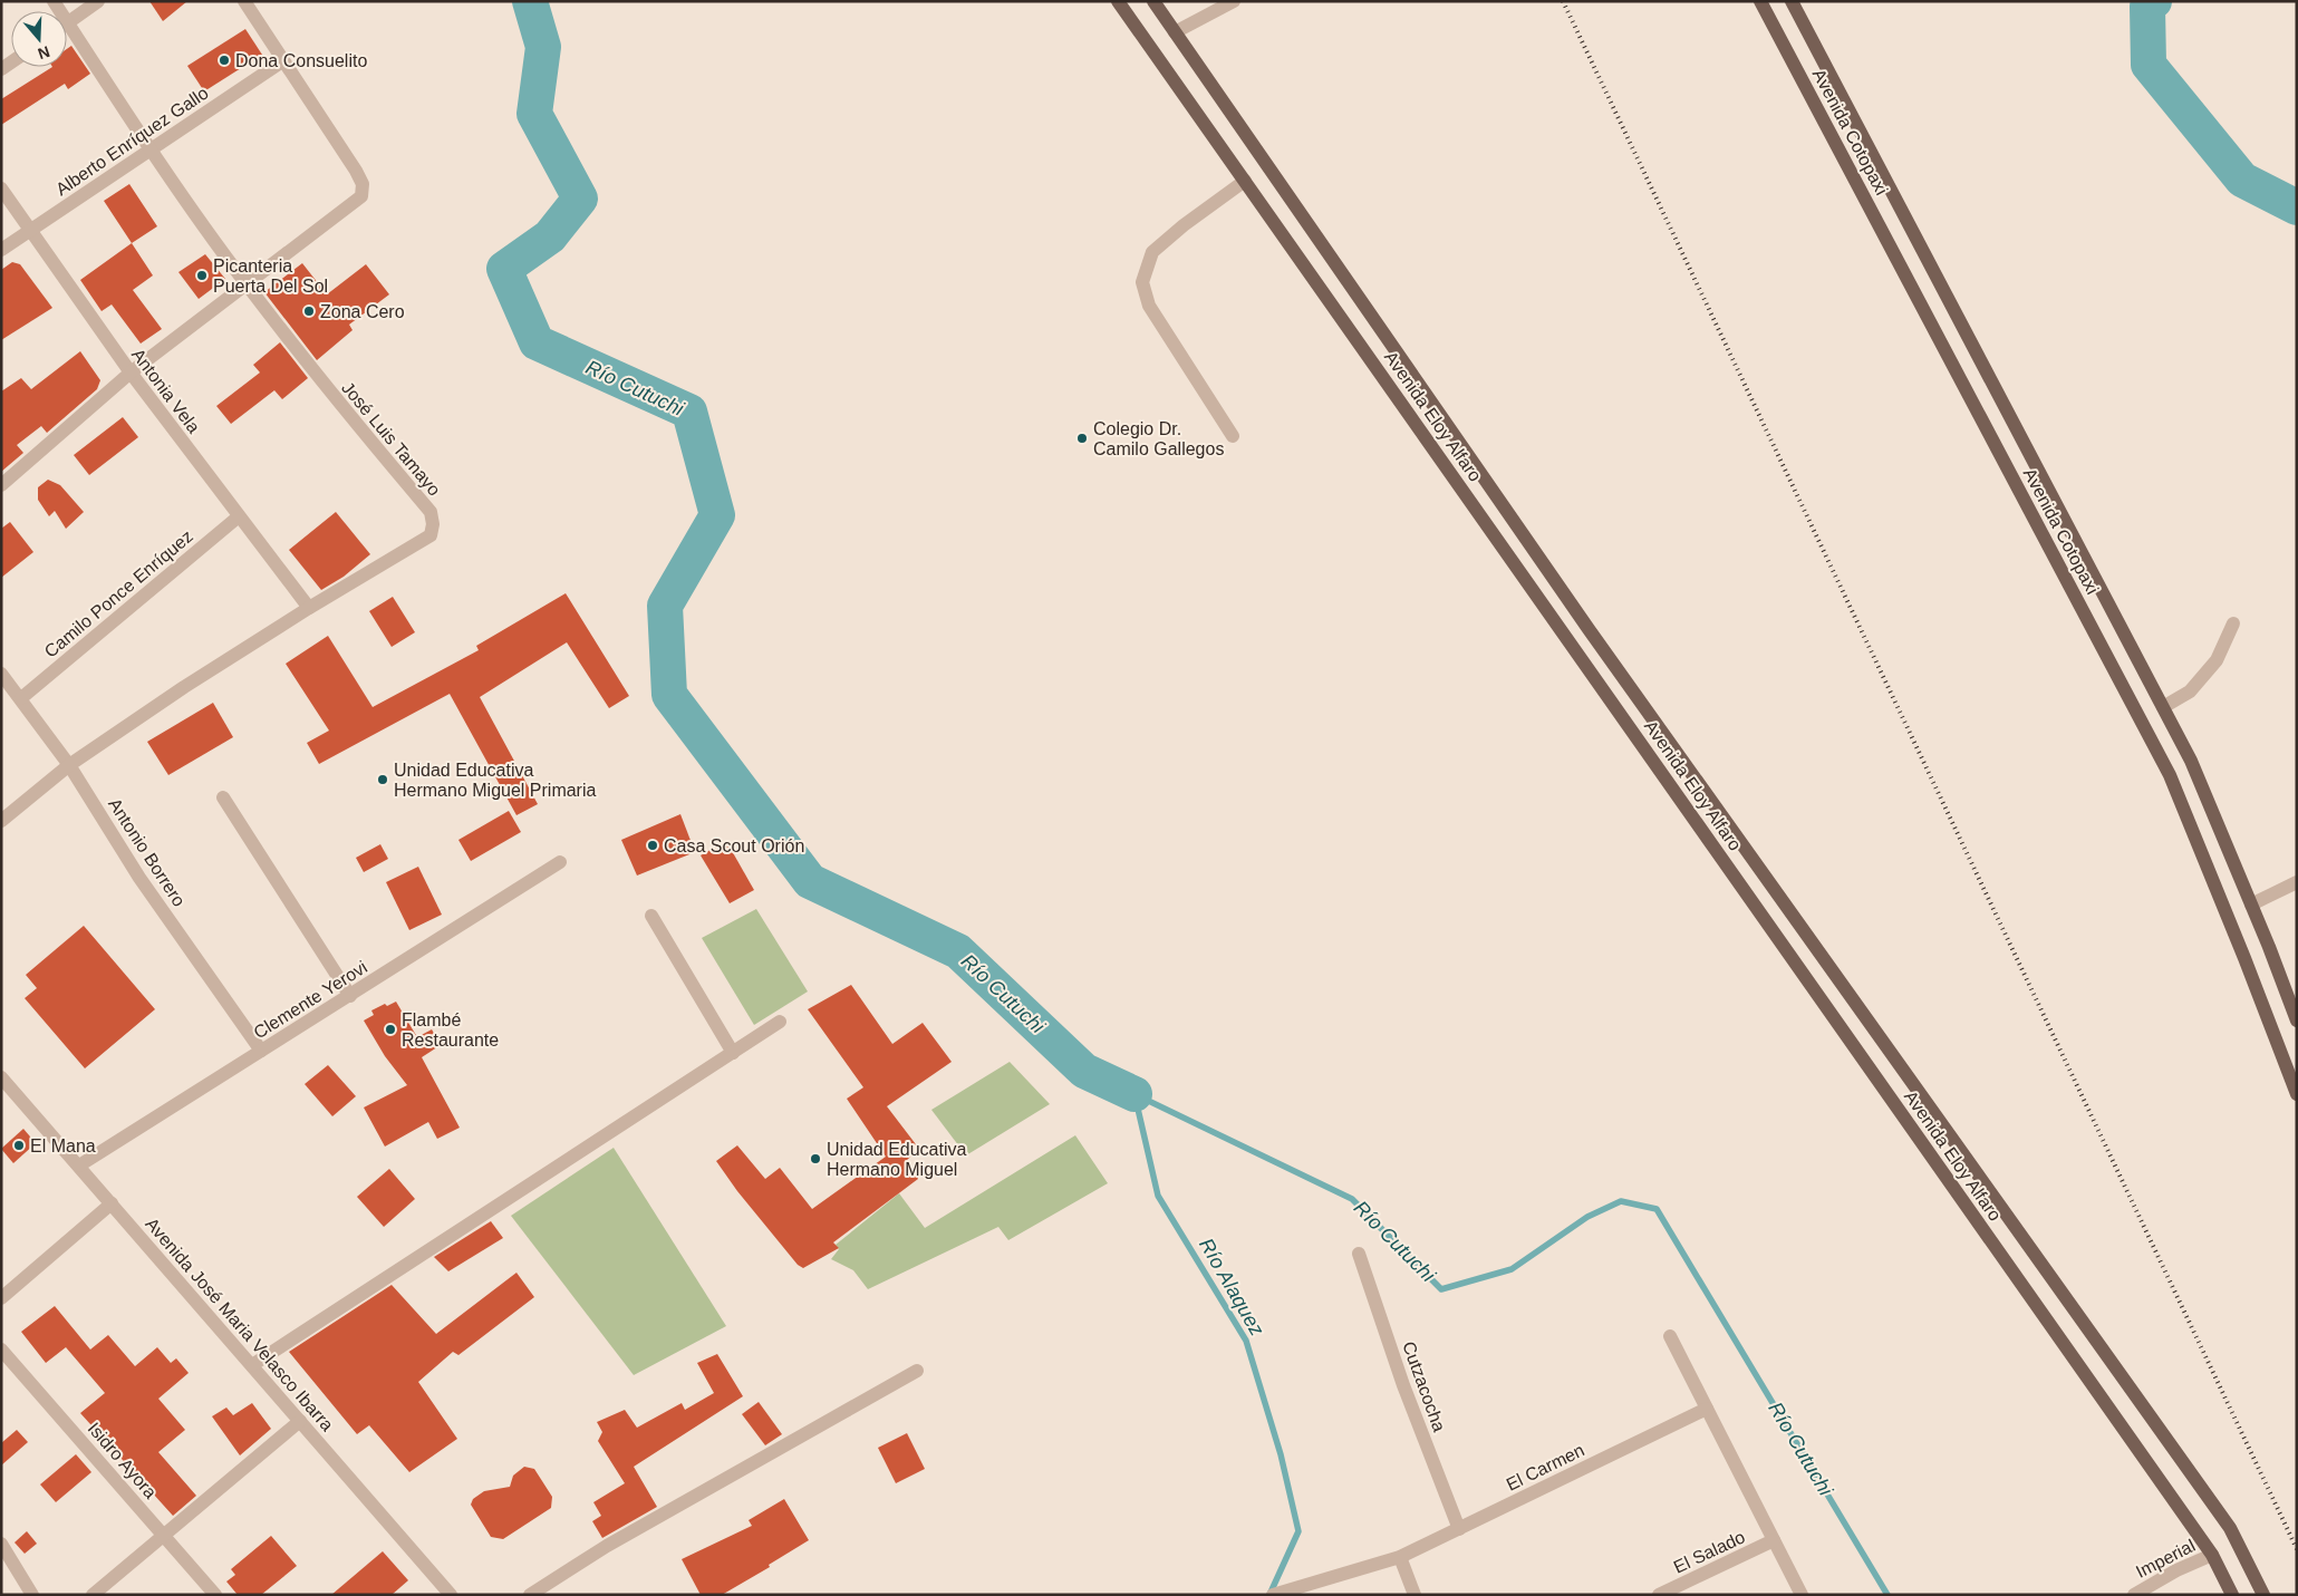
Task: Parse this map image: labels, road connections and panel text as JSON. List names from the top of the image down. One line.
{"streets":{"main road":["Avenida Cotopaxi","Avenida Eloy Alfaro"],"street":["Alberto Enríquez Gallo","Antonia Vela","José Luis Tamayo","Camilo Ponce Enríquez","Antonio Borrero","Clemente Yerovi","Avenida José Maria Velasco Ibarra","Cutzacocha","Isidro Ayora","El Carmen","El Salado","Imperial"]},"crossings":[["Alberto Enríquez Gallo","Antonia Vela"],["Alberto Enríquez Gallo","José Luis Tamayo"],["Antonia Vela","José Luis Tamayo"],["Antonia Vela","Camilo Ponce Enríquez"],["Avenida Eloy Alfaro","Imperial"],["José Luis Tamayo","Antonio Borrero"],["Camilo Ponce Enríquez","Antonio Borrero"],["Antonio Borrero","Clemente Yerovi"],["Clemente Yerovi","Avenida José Maria Velasco Ibarra"],["Cutzacocha","El Carmen"]],"water":["Río Cutuchi","Río Alaquez"],"places":["Dona Consuelito","Picanteria Puerta Del Sol","Zona Cero","Colegio Dr. Camilo Gallegos","Unidad Educativa Hermano Miguel Primaria","Casa Scout Orión","Flambé Restaurante","El Mana","Unidad Educativa Hermano Miguel"],"north":"bottom"}
